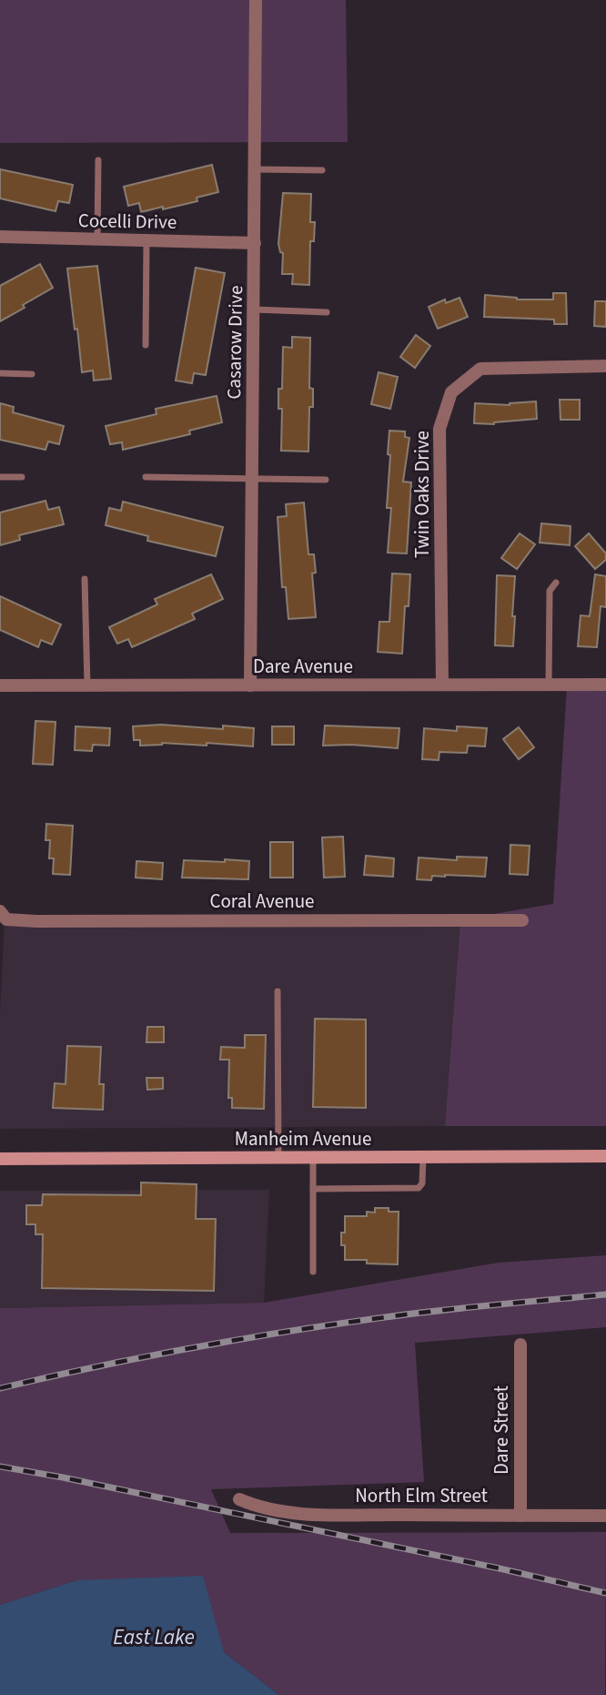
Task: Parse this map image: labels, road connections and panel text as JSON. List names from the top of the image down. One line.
{"streets":{"street":["Cocelli Drive","Casarow Drive","Twin Oaks Drive","Dare Avenue","Coral Avenue","Manheim Avenue","Dare Street","North Elm Street"]},"crossings":[["Cocelli Drive","Casarow Drive"],["Casarow Drive","Dare Avenue"],["Twin Oaks Drive","Dare Avenue"],["Dare Street","North Elm Street"]],"water":["East Lake"]}
